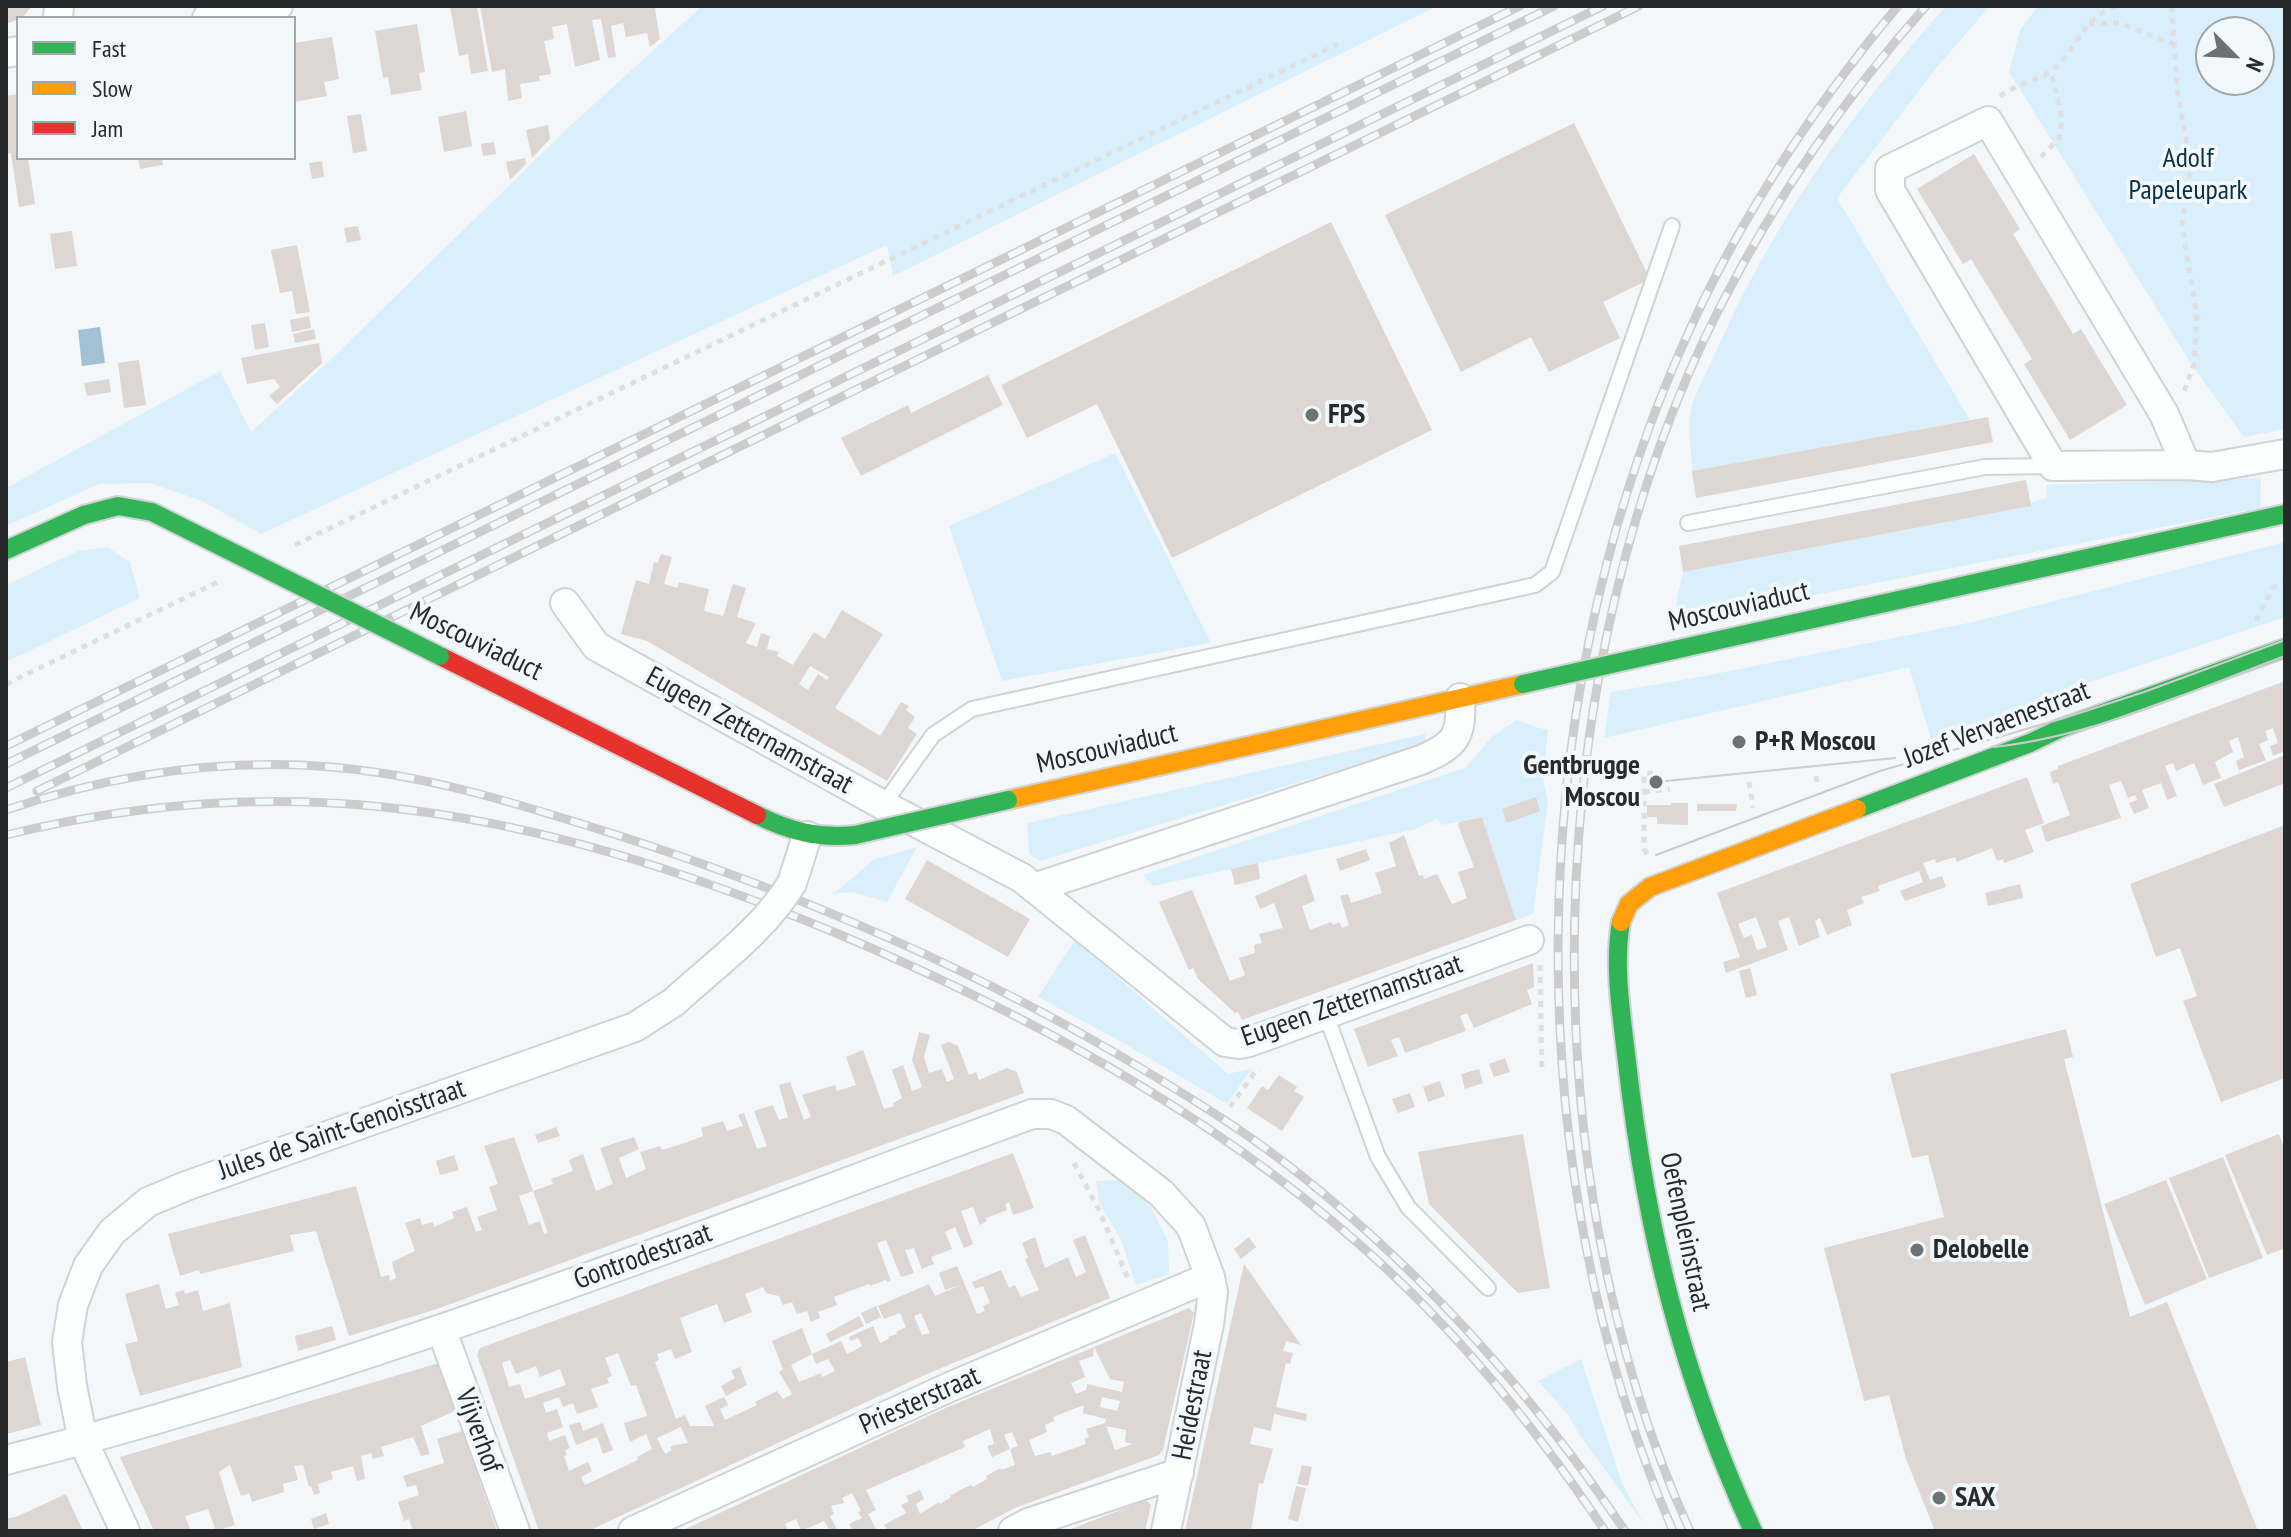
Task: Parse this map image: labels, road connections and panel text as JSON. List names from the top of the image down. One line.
{"streets":{"street":["Moscouviaduct","Jozef Vervaenestraat","Eugeen Zetternamstraat","Jules de Saint-Genoisstraat","Oefenpleinstraat","Gontrodestraat","Priesterstraat","Heidestraat","Vijverhof"]},"crossings":[["Moscouviaduct","Jules de Saint-Genoisstraat"],["Jozef Vervaenestraat","Oefenpleinstraat"],["Jules de Saint-Genoisstraat","Gontrodestraat"],["Gontrodestraat","Priesterstraat"],["Gontrodestraat","Heidestraat"],["Gontrodestraat","Vijverhof"],["Priesterstraat","Heidestraat"]],"parks":["Adolf Papeleupark"],"places":["FPS","P+R Moscou","Gentbrugge Moscou","Delobelle","SAX"],"legend":["Fast","Slow","Jam"],"north":"bottom right"}
